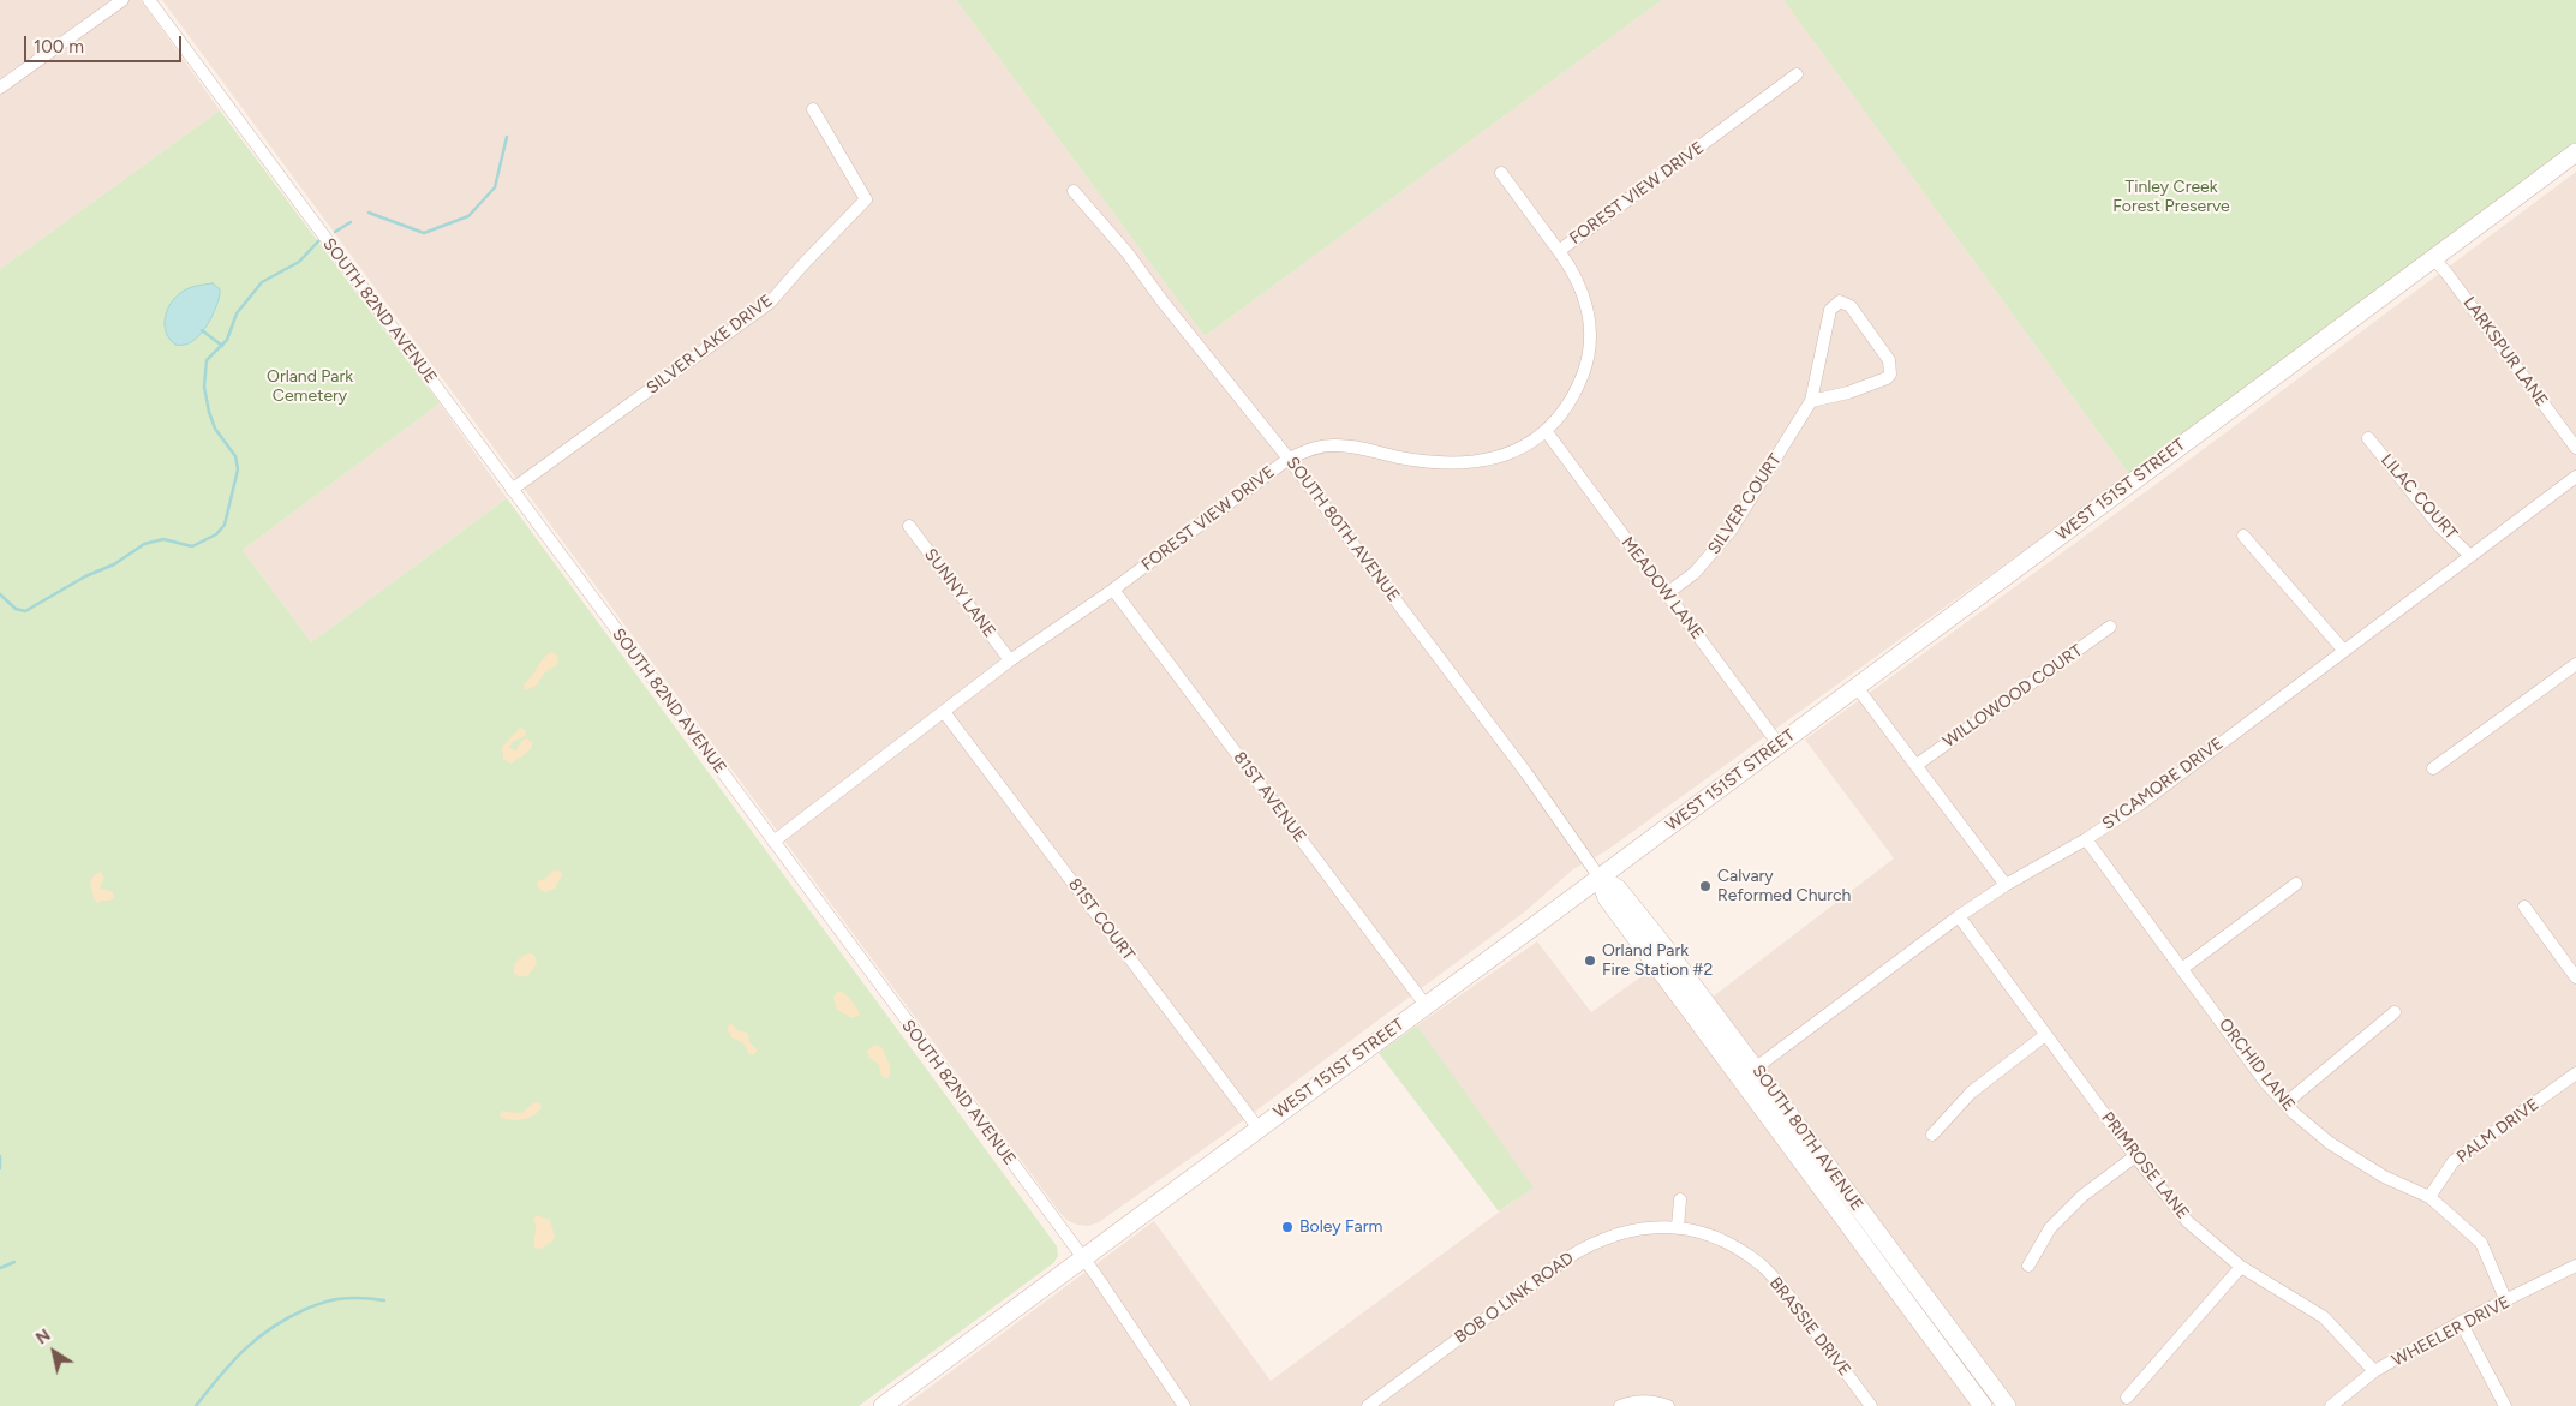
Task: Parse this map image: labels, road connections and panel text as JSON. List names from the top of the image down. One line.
{"streets":{"street":["FOREST VIEW DRIVE","SOUTH 82ND AVENUE","SILVER LAKE DRIVE","LARKSPUR LANE","WEST 151ST STREET","LILAC COURT","SILVER COURT","SOUTH 80TH AVENUE","MEADOW LANE","SUNNY LANE","WILLOWOOD COURT","SYCAMORE DRIVE","81ST AVENUE","81ST COURT","ORCHID LANE","PALM DRIVE","PRIMROSE LANE","BOB O LINK ROAD","BRASSIE DRIVE","WHEELER DRIVE"]},"crossings":[["FOREST VIEW DRIVE","SOUTH 82ND AVENUE"],["FOREST VIEW DRIVE","SOUTH 80TH AVENUE"],["FOREST VIEW DRIVE","MEADOW LANE"],["FOREST VIEW DRIVE","SUNNY LANE"],["FOREST VIEW DRIVE","81ST AVENUE"],["FOREST VIEW DRIVE","81ST COURT"],["SOUTH 82ND AVENUE","SILVER LAKE DRIVE"],["SOUTH 82ND AVENUE","WEST 151ST STREET"],["LARKSPUR LANE","WEST 151ST STREET"],["WEST 151ST STREET","SOUTH 80TH AVENUE"],["WEST 151ST STREET","MEADOW LANE"],["WEST 151ST STREET","81ST AVENUE"],["WEST 151ST STREET","81ST COURT"],["LILAC COURT","SYCAMORE DRIVE"],["SILVER COURT","MEADOW LANE"],["SOUTH 80TH AVENUE","SYCAMORE DRIVE"],["SYCAMORE DRIVE","ORCHID LANE"],["SYCAMORE DRIVE","PRIMROSE LANE"],["ORCHID LANE","PALM DRIVE"],["ORCHID LANE","WHEELER DRIVE"],["PRIMROSE LANE","WHEELER DRIVE"],["BOB O LINK ROAD","BRASSIE DRIVE"]],"parks":["Tinley Creek Forest Preserve","Orland Park Cemetery"],"places":["Calvary Reformed Church","Orland Park Fire Station #2","Boley Farm"],"scale_bar":"100 m","north":"top left"}
